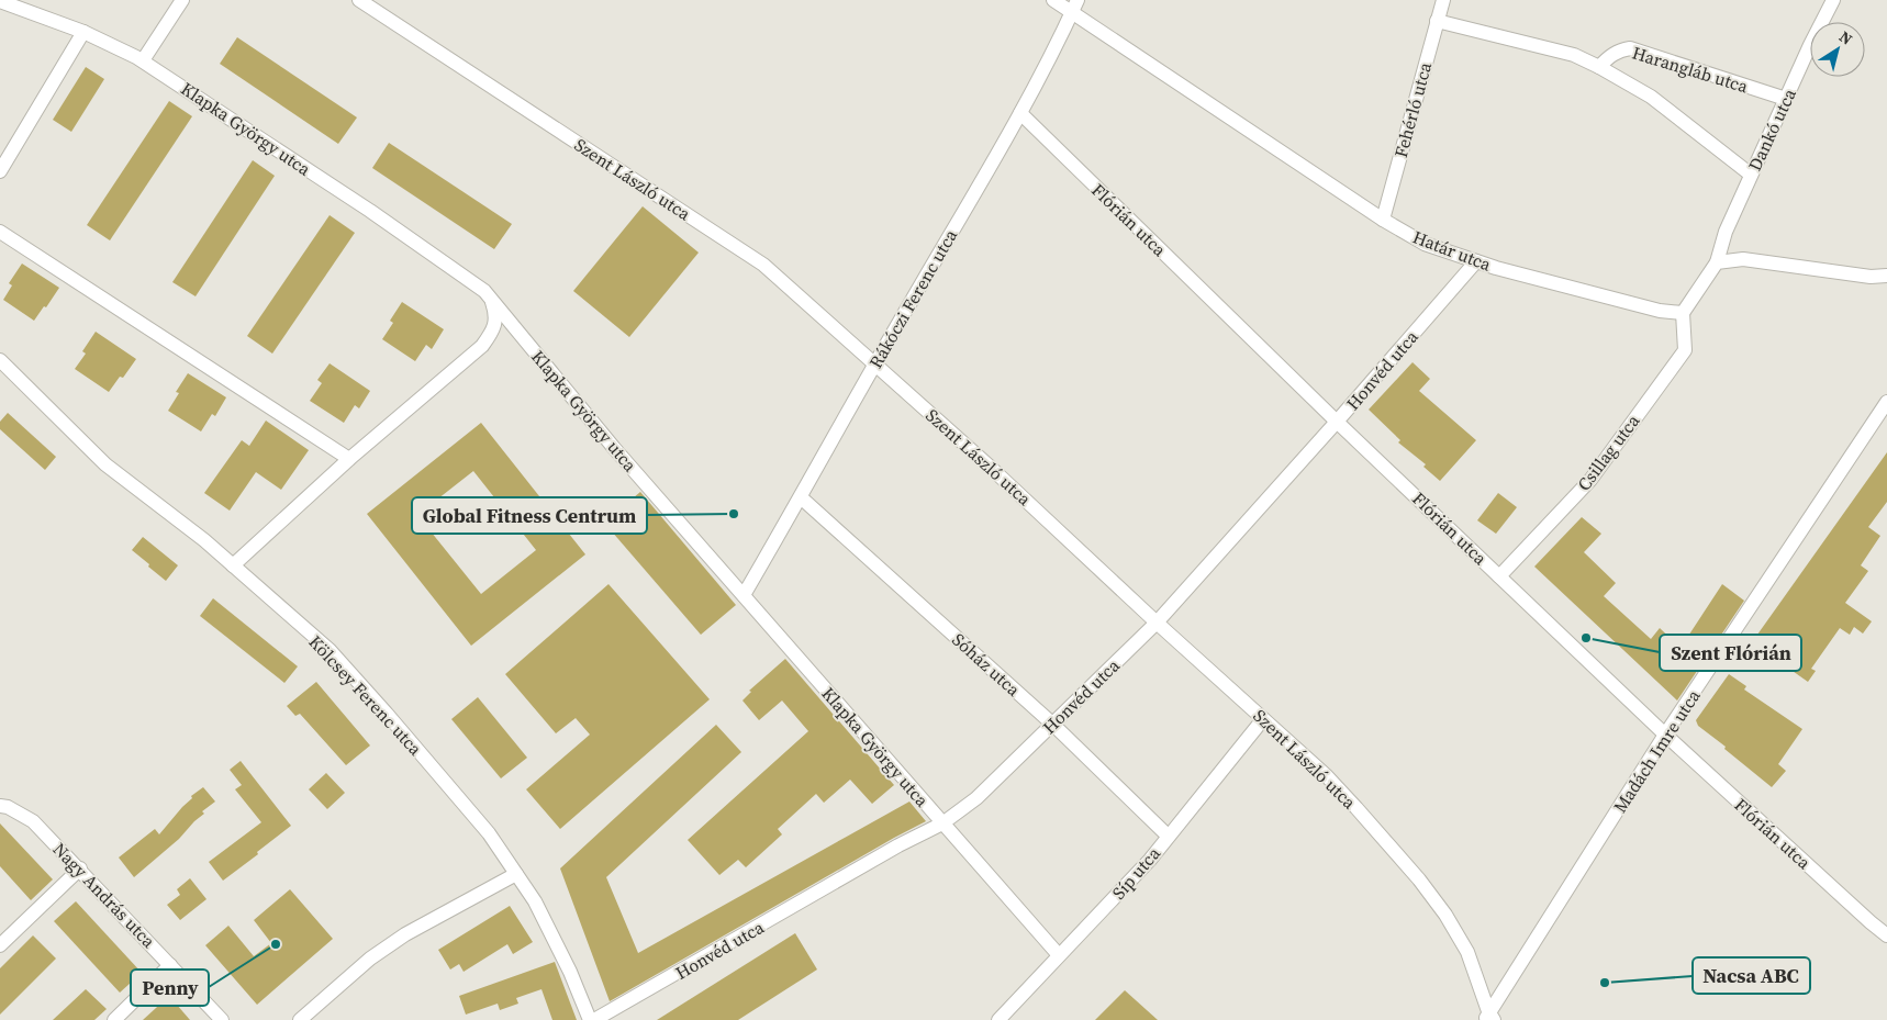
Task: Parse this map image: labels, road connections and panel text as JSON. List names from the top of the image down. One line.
{"streets":{"street":["Harangláb utca","Fehérló utca","Klapka György utca","Dankó utca","Szent László utca","Flórián utca","Határ utca","Rákóczi Ferenc utca","Honvéd utca","Csillag utca","Sóház utca","Kölcsey Ferenc utca","Madách Imre utca","Síp utca","Nagy András utca"]},"crossings":[["Harangláb utca","Fehérló utca"],["Harangláb utca","Dankó utca"],["Fehérló utca","Határ utca"],["Klapka György utca","Rákóczi Ferenc utca"],["Klapka György utca","Honvéd utca"],["Klapka György utca","Síp utca"],["Szent László utca","Rákóczi Ferenc utca"],["Szent László utca","Honvéd utca"],["Szent László utca","Madách Imre utca"],["Szent László utca","Síp utca"],["Flórián utca","Rákóczi Ferenc utca"],["Flórián utca","Honvéd utca"],["Flórián utca","Csillag utca"],["Flórián utca","Madách Imre utca"],["Határ utca","Rákóczi Ferenc utca"],["Határ utca","Honvéd utca"],["Határ utca","Csillag utca"],["Rákóczi Ferenc utca","Sóház utca"],["Honvéd utca","Sóház utca"],["Sóház utca","Síp utca"]],"places":["Global Fitness Centrum","Szent Flórián","Penny","Nacsa ABC"],"north":"top right"}
